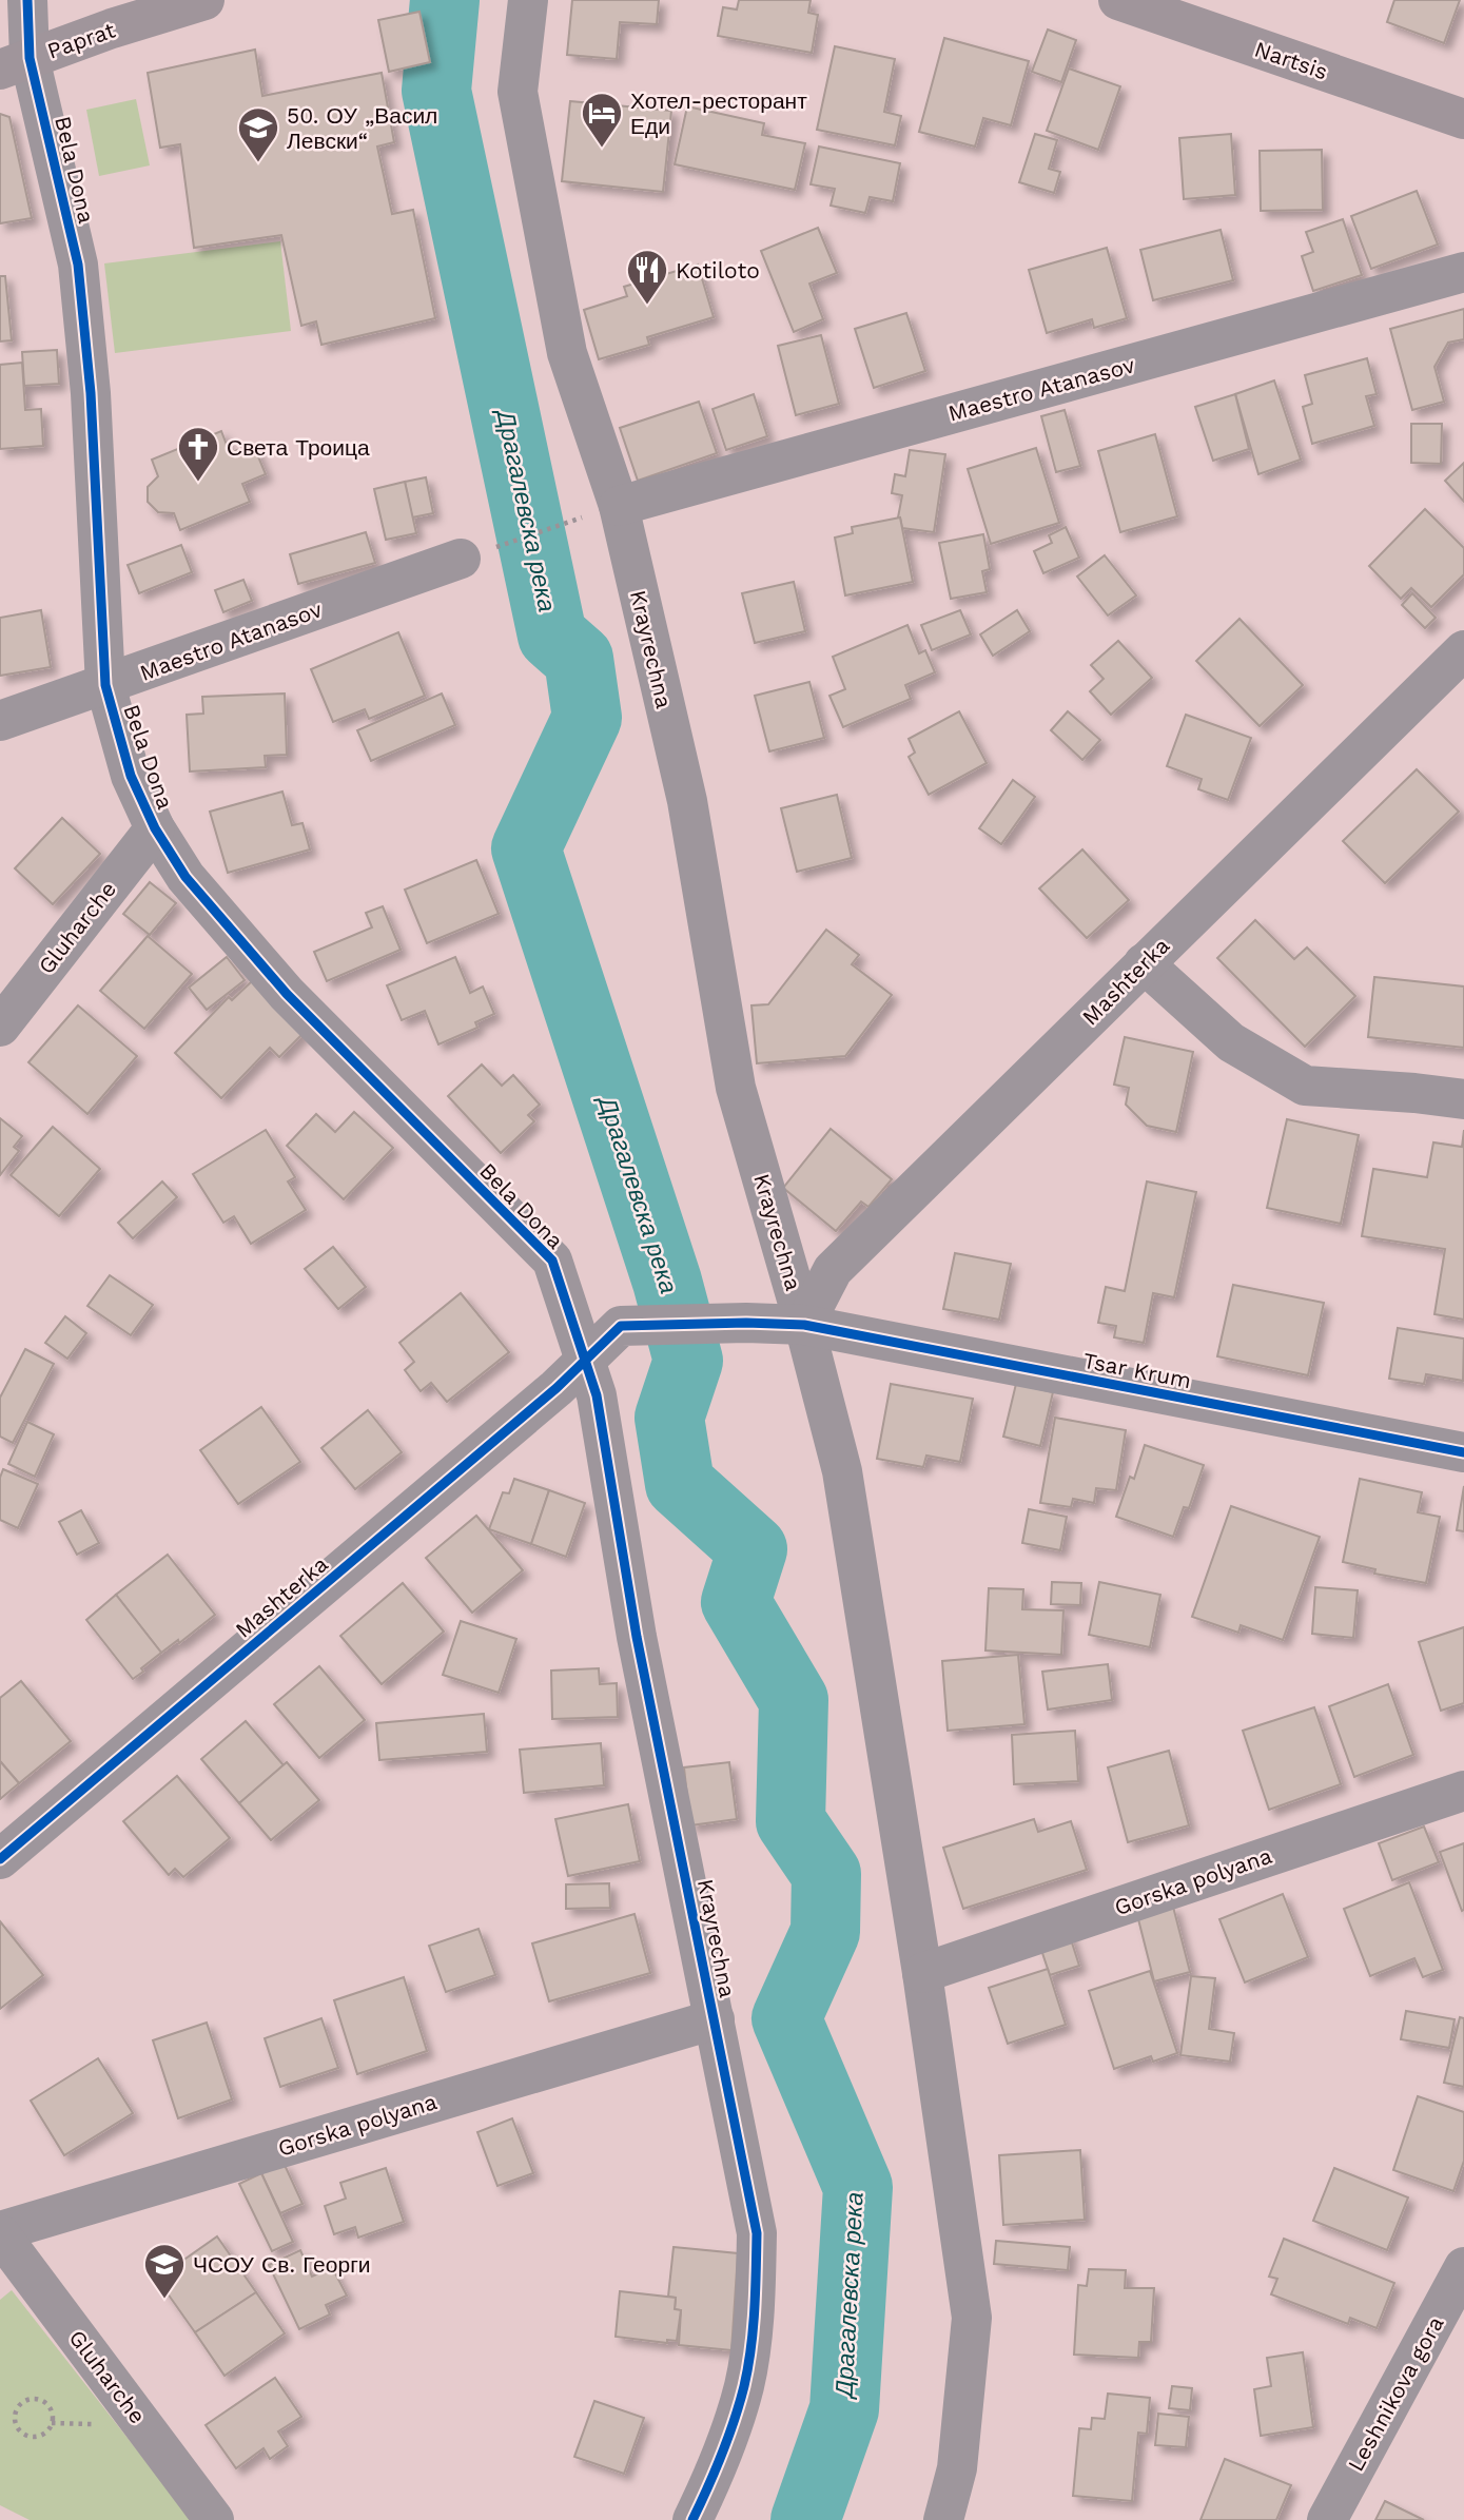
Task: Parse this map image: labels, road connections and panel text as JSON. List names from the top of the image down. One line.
{"streets":{"main road":["Paprat","Nartsis"],"street":["Bela Dona","Maestro Atanasov","Krayrechna","Gluharche","Mashterka","Tsar Krum","Gorska polyana","Leshnikova gora"]},"crossings":[["Paprat","Bela Dona"],["Bela Dona","Maestro Atanasov"],["Bela Dona","Krayrechna"],["Bela Dona","Gluharche"],["Bela Dona","Mashterka"],["Maestro Atanasov","Krayrechna"],["Krayrechna","Mashterka"],["Krayrechna","Tsar Krum"],["Krayrechna","Gorska polyana"],["Gluharche","Gorska polyana"],["Mashterka","Tsar Krum"]],"water":["Драгалевска река"],"places":{"hotel":["Хотел-ресторант Еди"],"school or university":["50. ОУ „Васил Левски“","ЧСОУ Св. Георги"],"restaurant":["Kotiloto"],"church":["Света Троица"]}}
